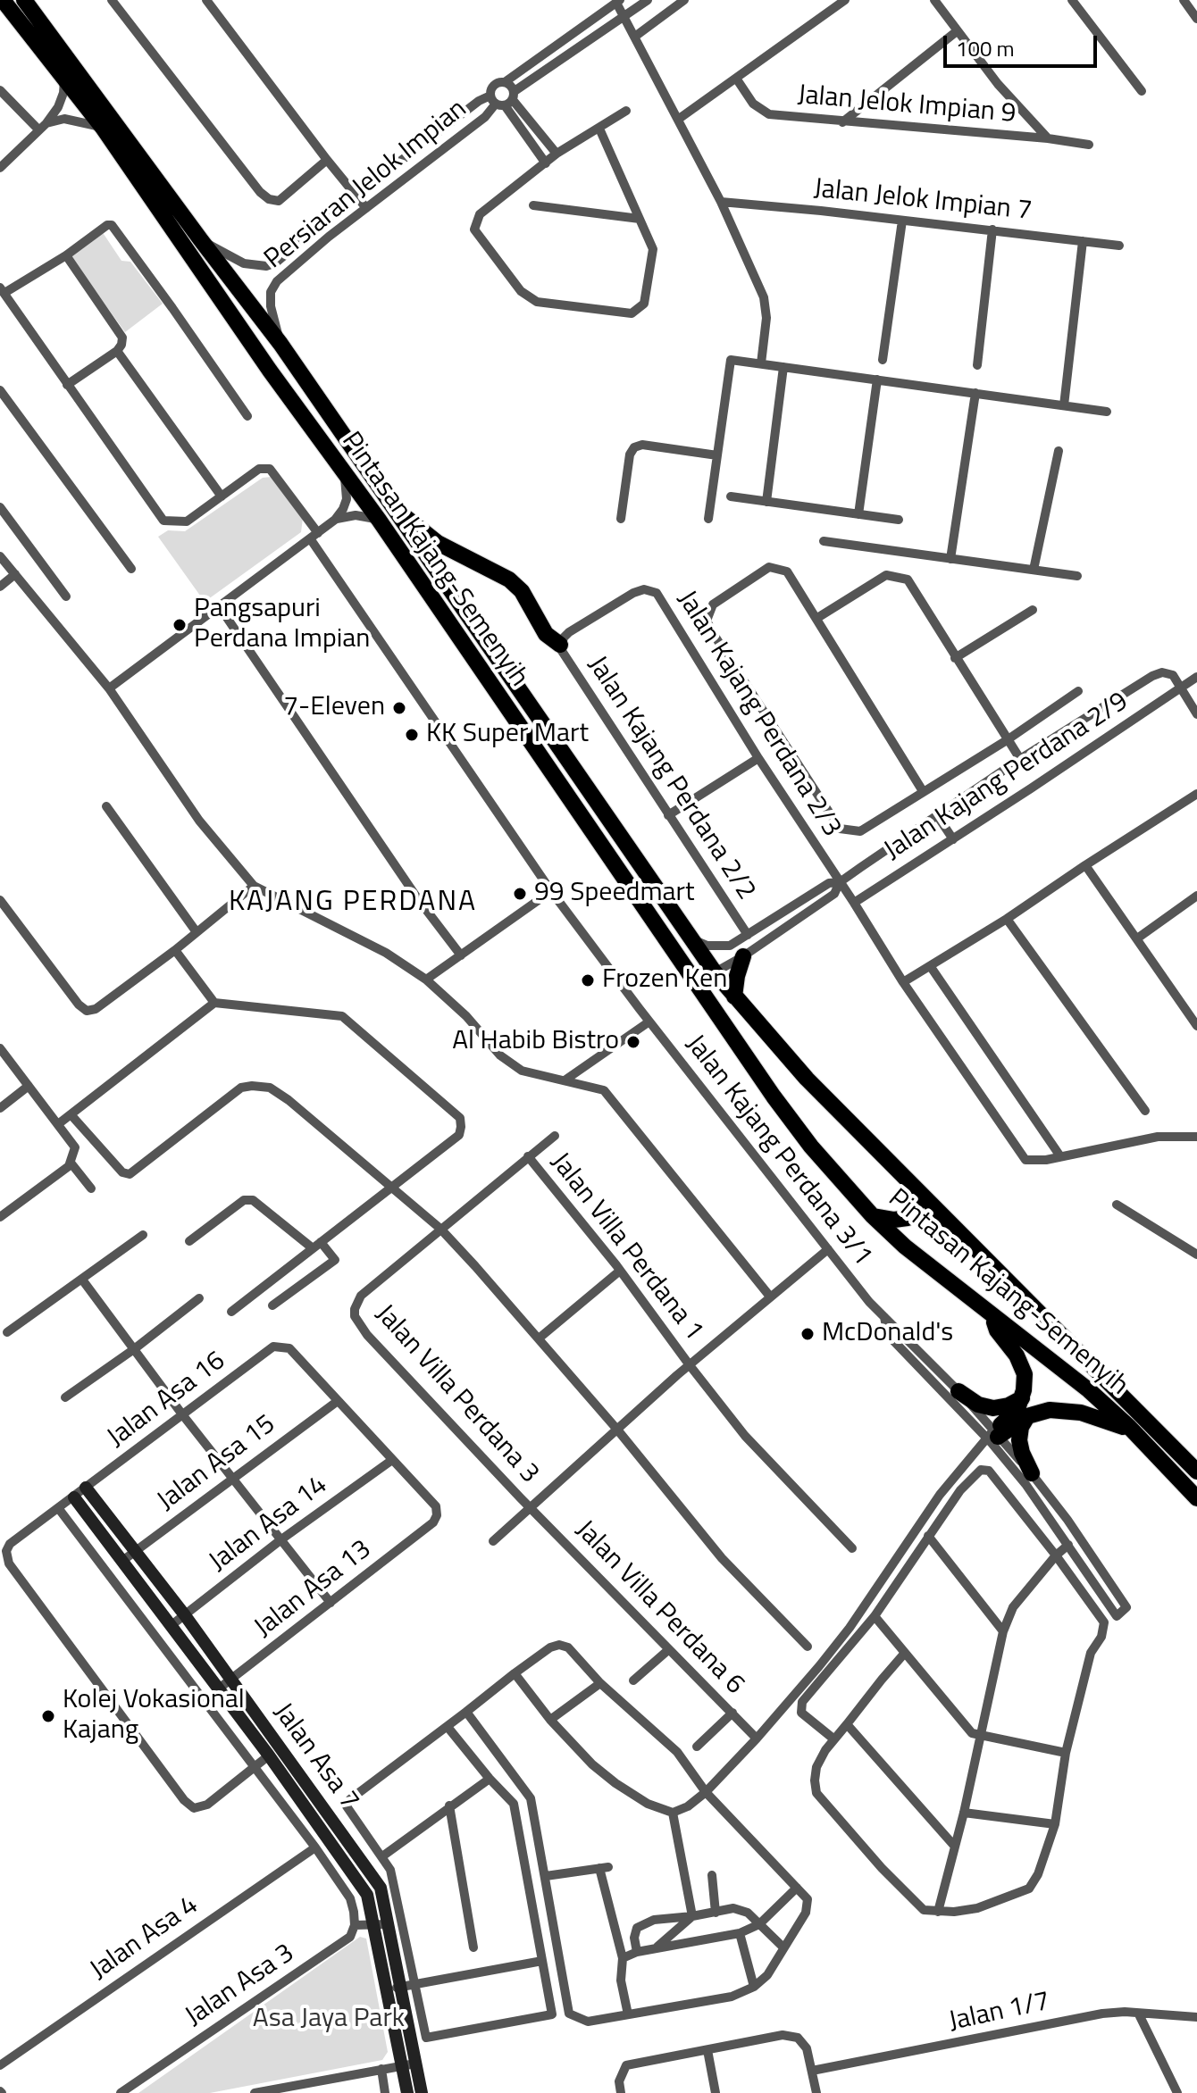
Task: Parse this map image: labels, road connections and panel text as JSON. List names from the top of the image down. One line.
{"streets":{"highway":["Pintasan Kajang-Semenyih"],"street":["Jalan Jelok Impian 9","Persiaran Jelok Impian","Jalan Jelok Impian 7","Jalan Kajang Perdana 2/3","Jalan Kajang Perdana 2/9","Jalan Kajang Perdana 2/2","Jalan Kajang Perdana 3/1","Jalan Villa Perdana 1","Jalan Villa Perdana 3","Jalan Asa 16","Jalan Asa 15","Jalan Asa 14","Jalan Asa 13","Jalan Villa Perdana 6","Jalan Asa 7","Jalan Asa 4","Jalan Asa 3","Jalan 1/7"]},"crossings":[["Persiaran Jelok Impian","Pintasan Kajang-Semenyih"],["Jalan Kajang Perdana 2/3","Jalan Kajang Perdana 2/9"],["Jalan Kajang Perdana 2/3","Jalan Kajang Perdana 2/2"],["Jalan Villa Perdana 3","Jalan Villa Perdana 6"],["Jalan Asa 16","Jalan Asa 15"],["Jalan Asa 16","Jalan Asa 7"],["Jalan Asa 15","Jalan Asa 7"],["Jalan Asa 14","Jalan Asa 13"],["Jalan Asa 14","Jalan Asa 7"],["Jalan Asa 13","Jalan Asa 7"],["Jalan Asa 7","Jalan Asa 4"],["Jalan Asa 7","Jalan Asa 3"]],"districts":["KAJANG PERDANA"],"parks":["Asa Jaya Park"],"places":["Pangsapuri Perdana Impian","7-Eleven","KK Super Mart","99 Speedmart","Frozen Ken","Al Habib Bistro","McDonald's","Kolej Vokasional Kajang"],"scale_bar":"100 m"}
